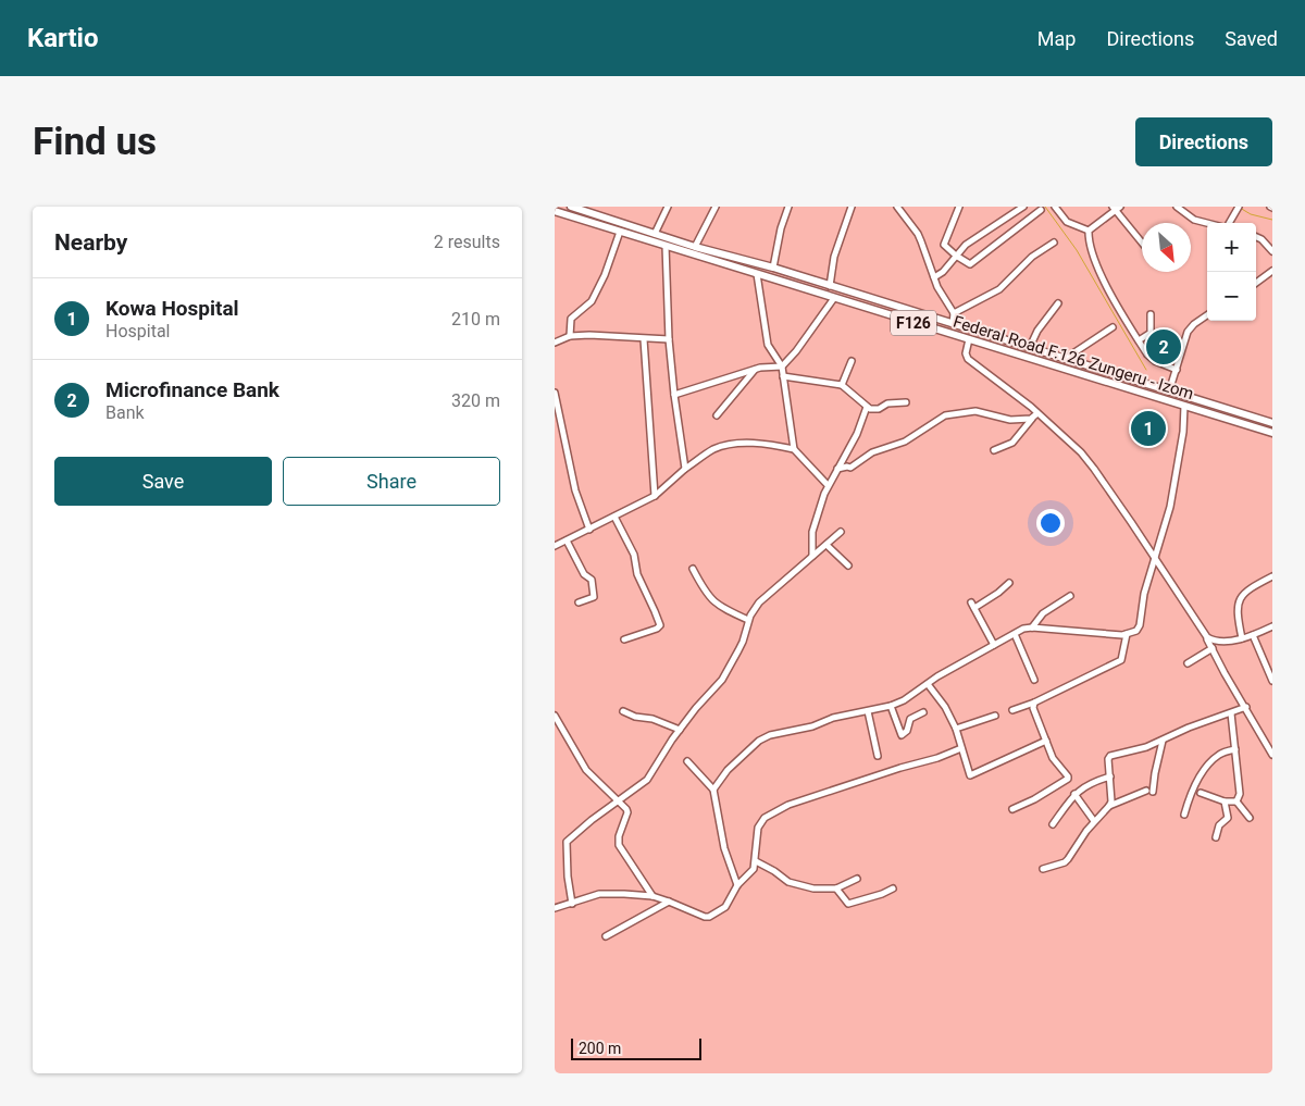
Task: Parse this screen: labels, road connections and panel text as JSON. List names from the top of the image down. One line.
{"streets":{"main road":["F126","Federal Road F.126 Zungeru - Izom"]},"scale_bar":"200 m","north":"bottom right","page":{"header":"Kartio","nav":["Map","Directions","Saved"],"buttons":["Directions",["Save","Share"]],"title":"Find us","heading":["Nearby","2 results"],"map_buttons":["+","−"],"list":[{"mark":"1","name":"Kowa Hospital","note":"Hospital","value":"210 m"},{"mark":"2","name":"Microfinance Bank","note":"Bank","value":"320 m"}],"pins":["2","1"],"scale":"200 m"}}
